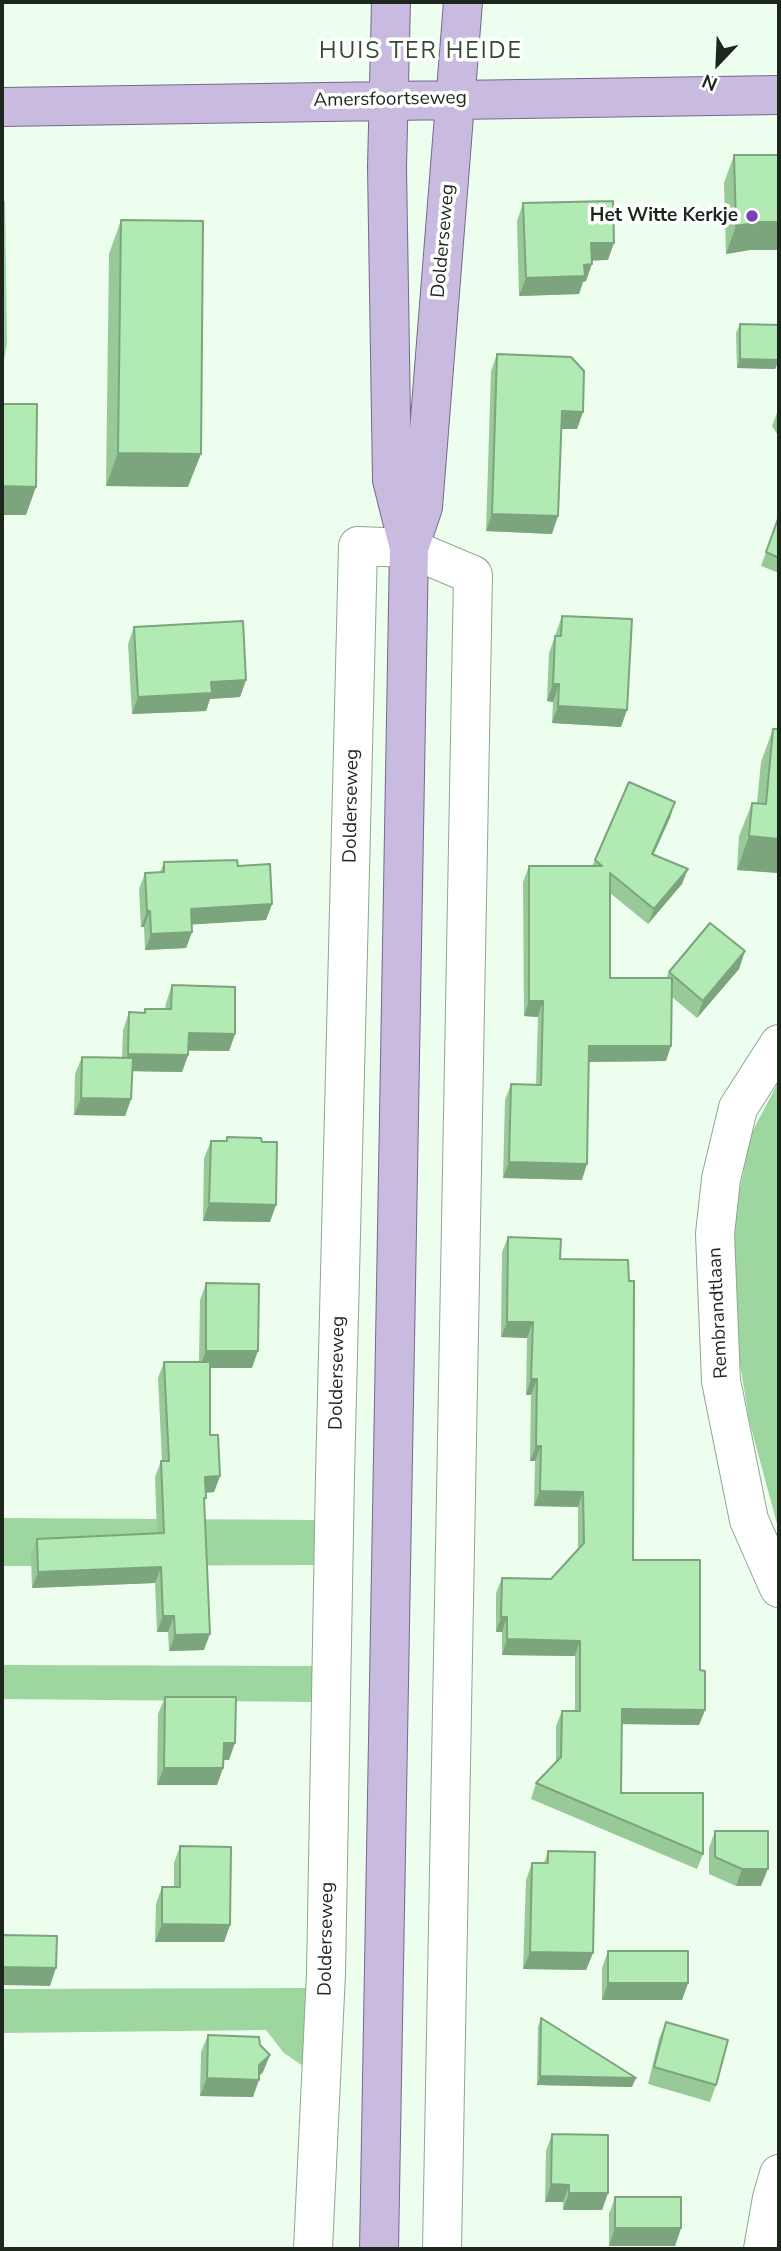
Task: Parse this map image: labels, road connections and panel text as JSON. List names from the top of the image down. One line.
{"streets":{"main road":["Amersfoortseweg","Dolderseweg"],"street":["Rembrandtlaan"]},"crossings":[["Amersfoortseweg","Dolderseweg"]],"districts":["HUIS TER HEIDE"],"places":["Het Witte Kerkje"],"north":"bottom left"}
